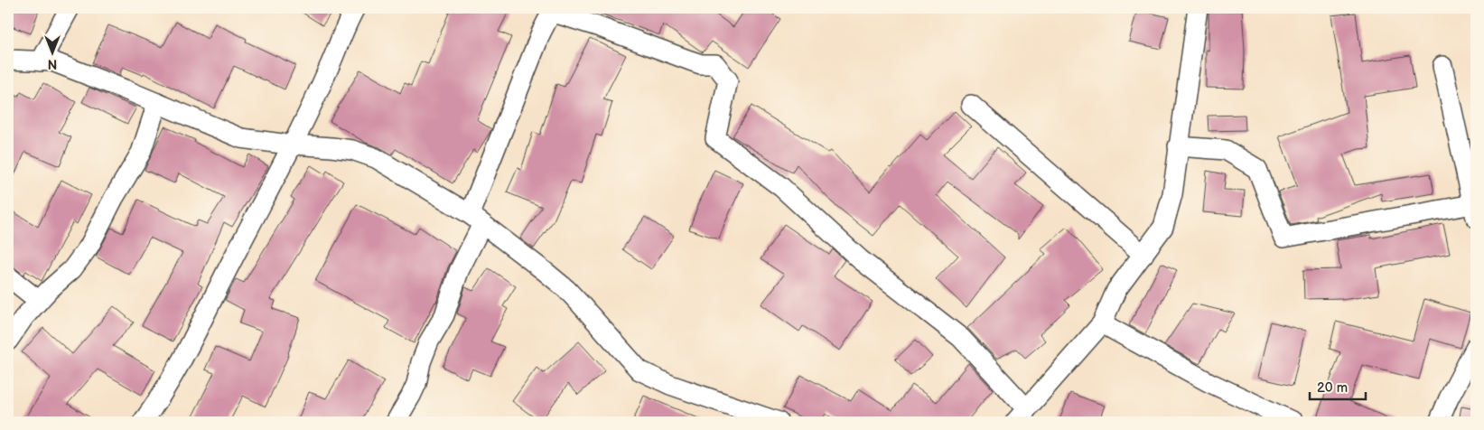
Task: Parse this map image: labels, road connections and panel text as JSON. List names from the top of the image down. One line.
{"scale_bar":"20 m","north":"bottom"}
